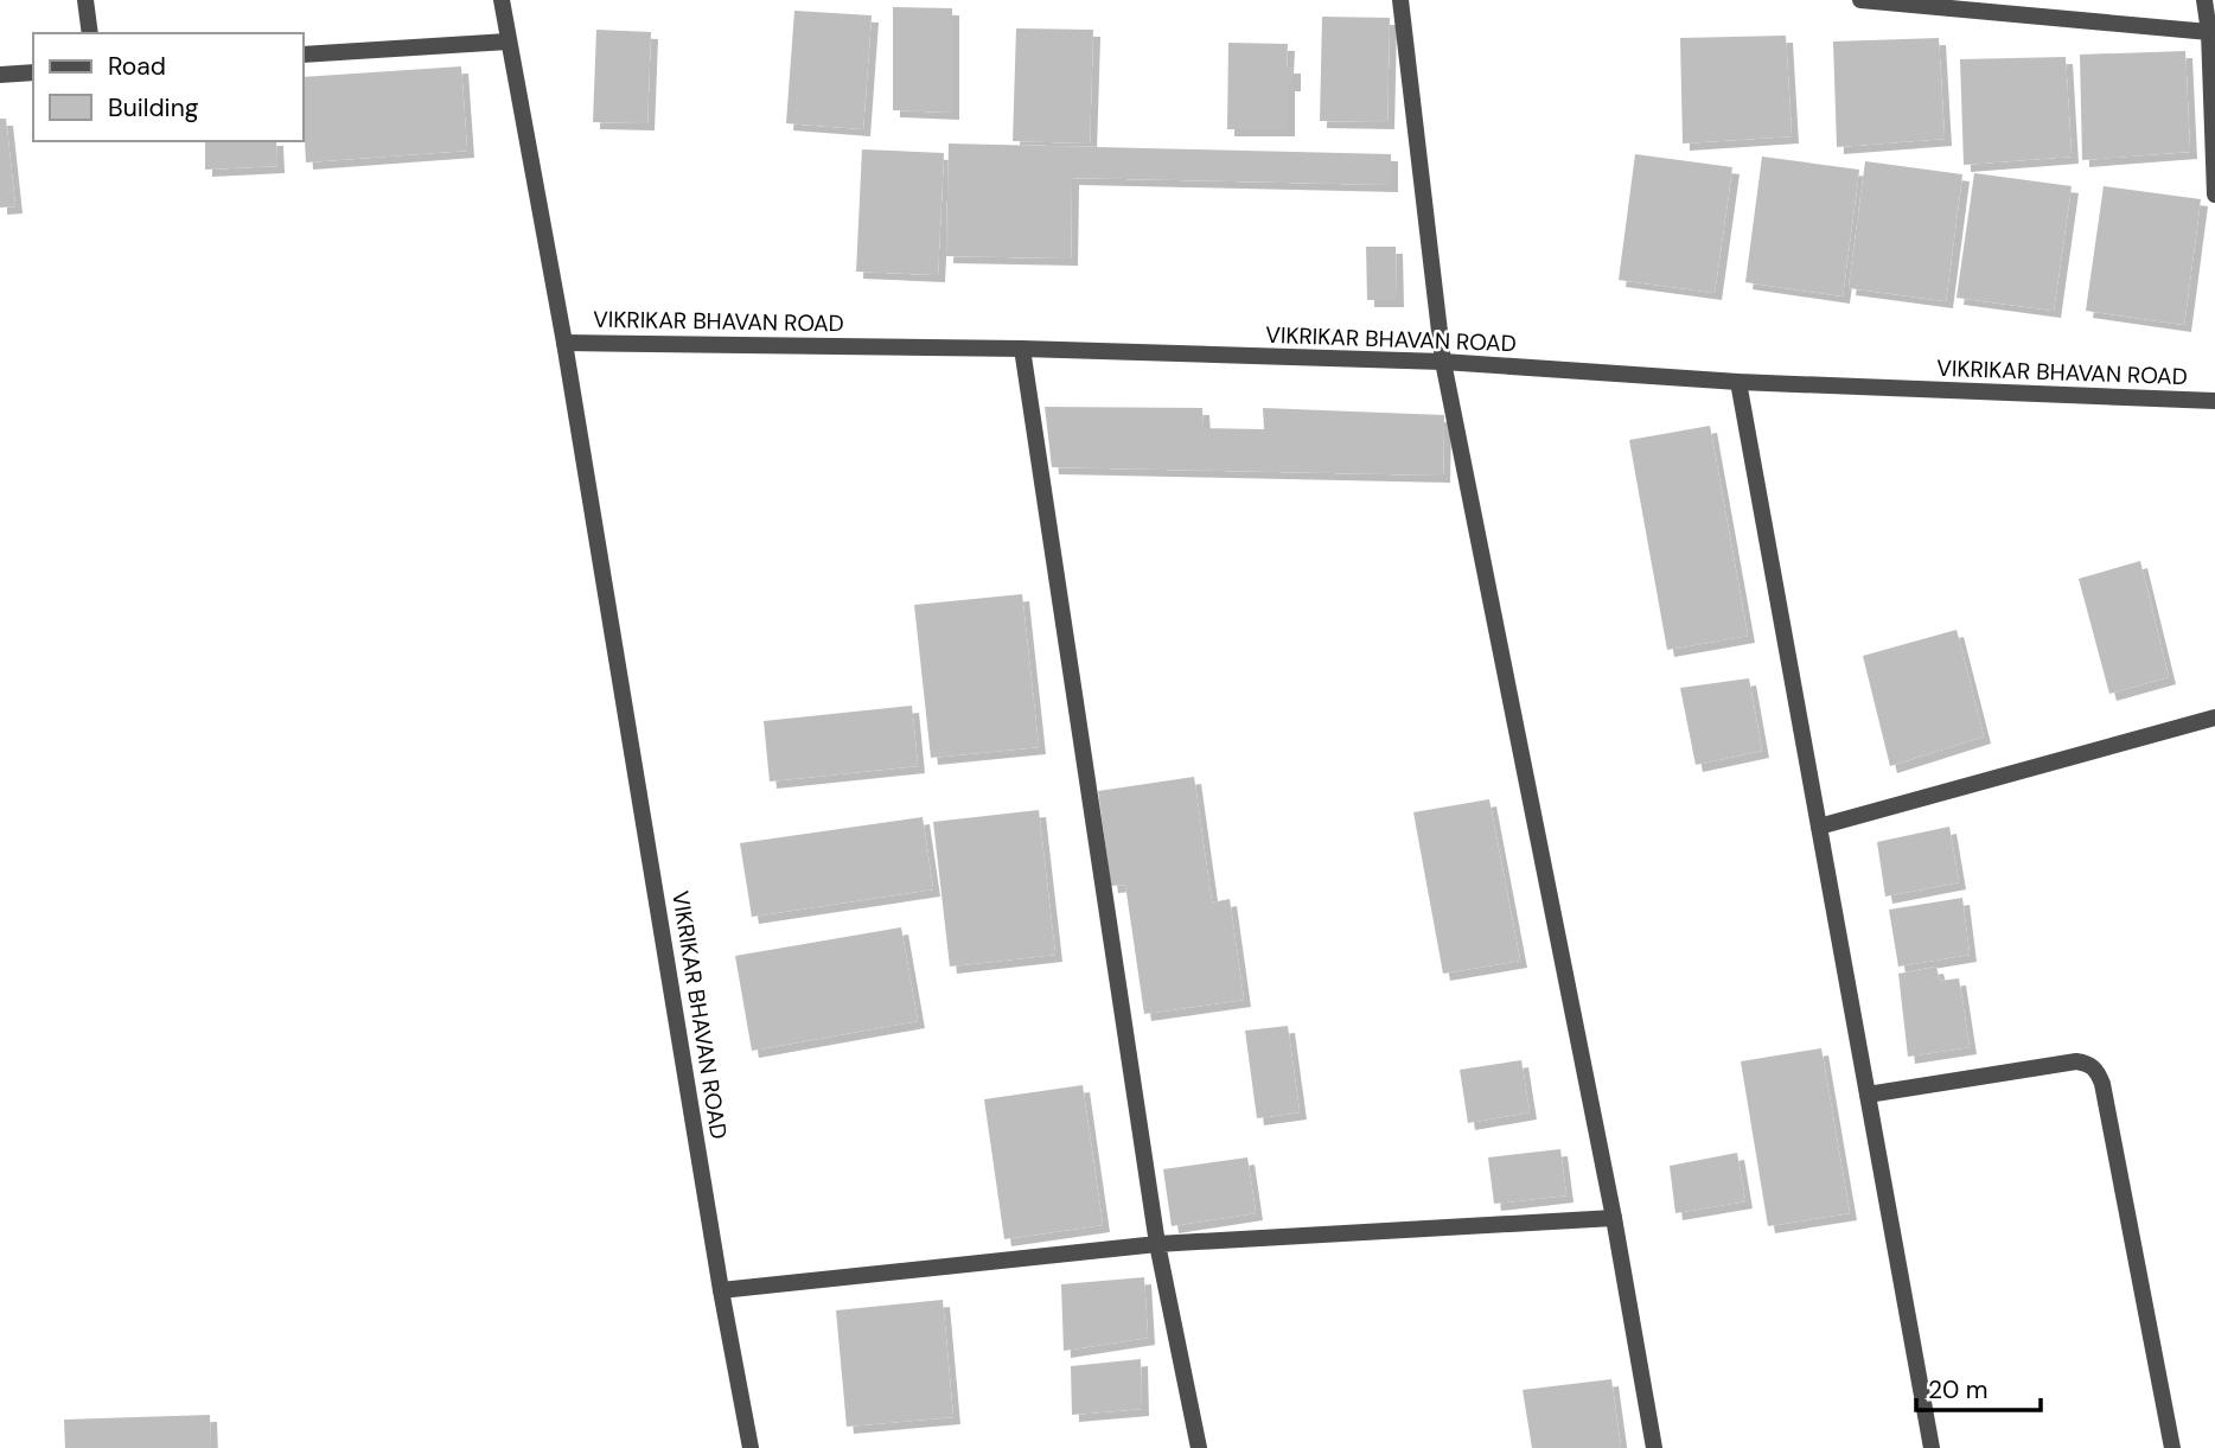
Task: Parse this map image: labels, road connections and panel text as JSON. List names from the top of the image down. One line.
{"streets":{"street":["VIKRIKAR BHAVAN ROAD"]},"legend":["Road","Building"],"scale_bar":"20 m"}
